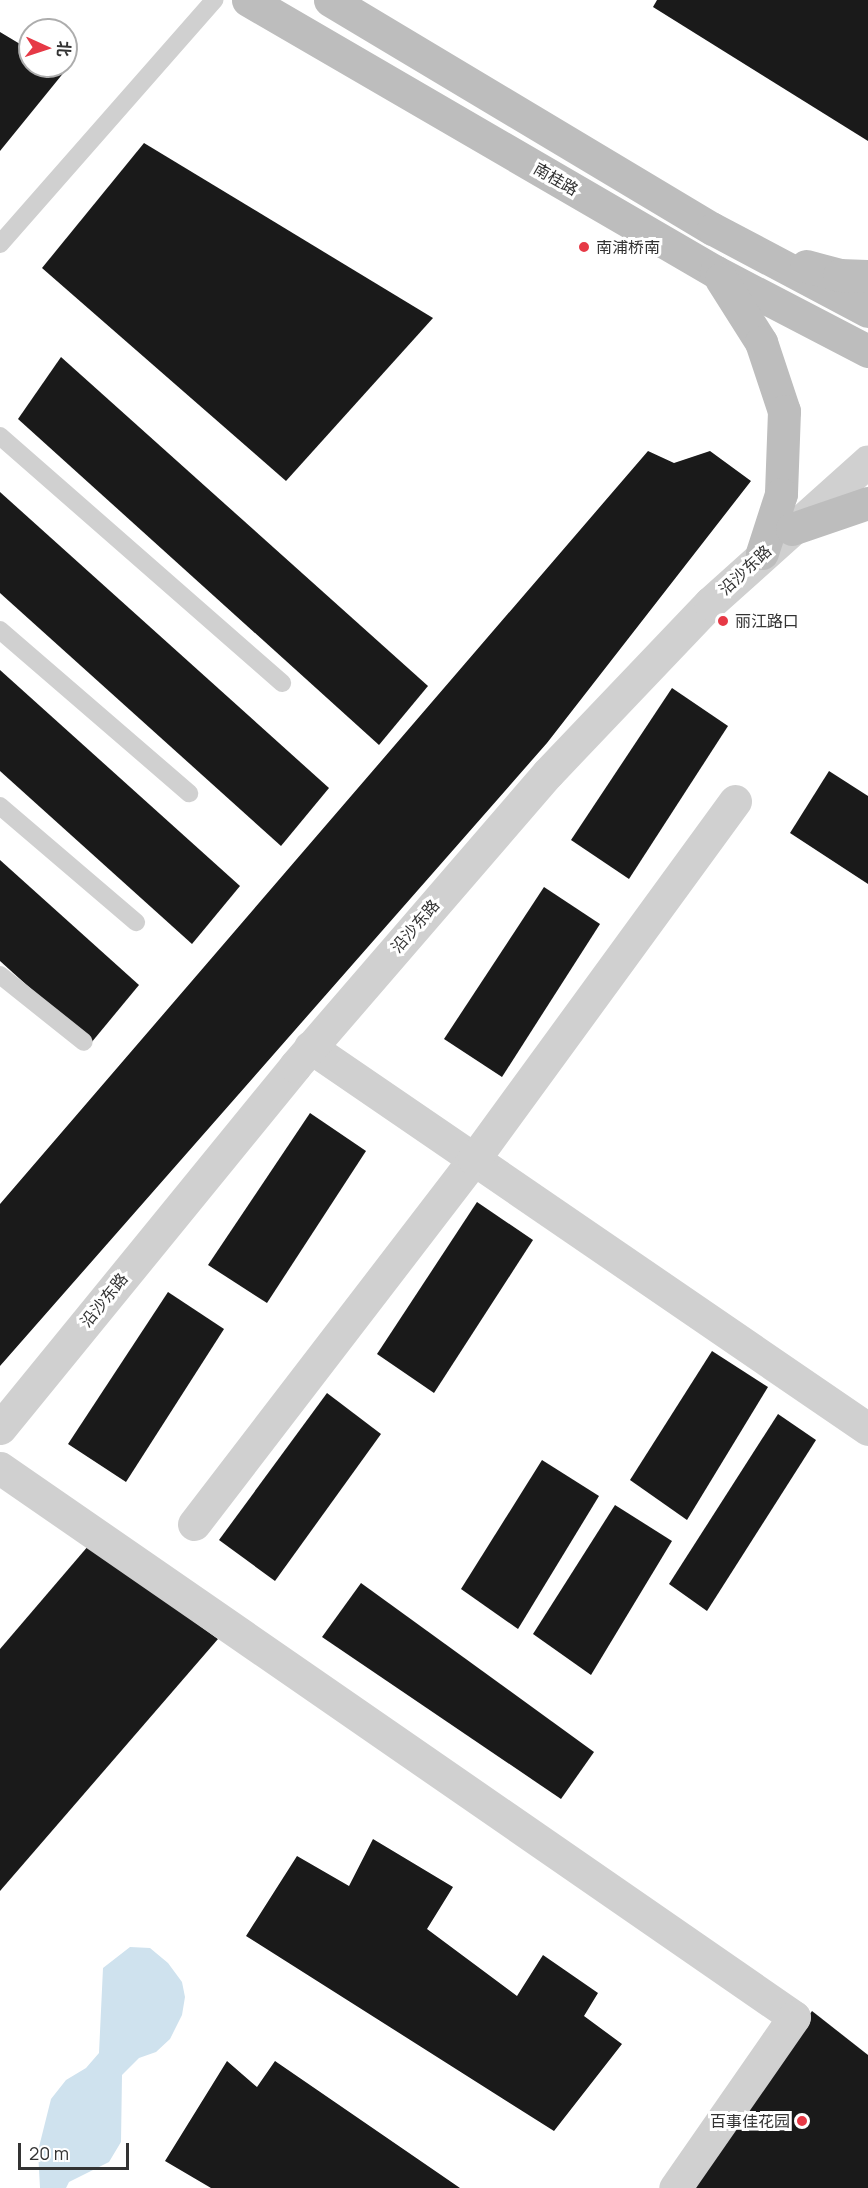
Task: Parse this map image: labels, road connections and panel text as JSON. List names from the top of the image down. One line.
{"streets":{"main road":["南桂路"],"street":["沿沙东路"]},"places":["南浦桥南","丽江路口","百事佳花园"],"scale_bar":"20 m","north":"right"}
